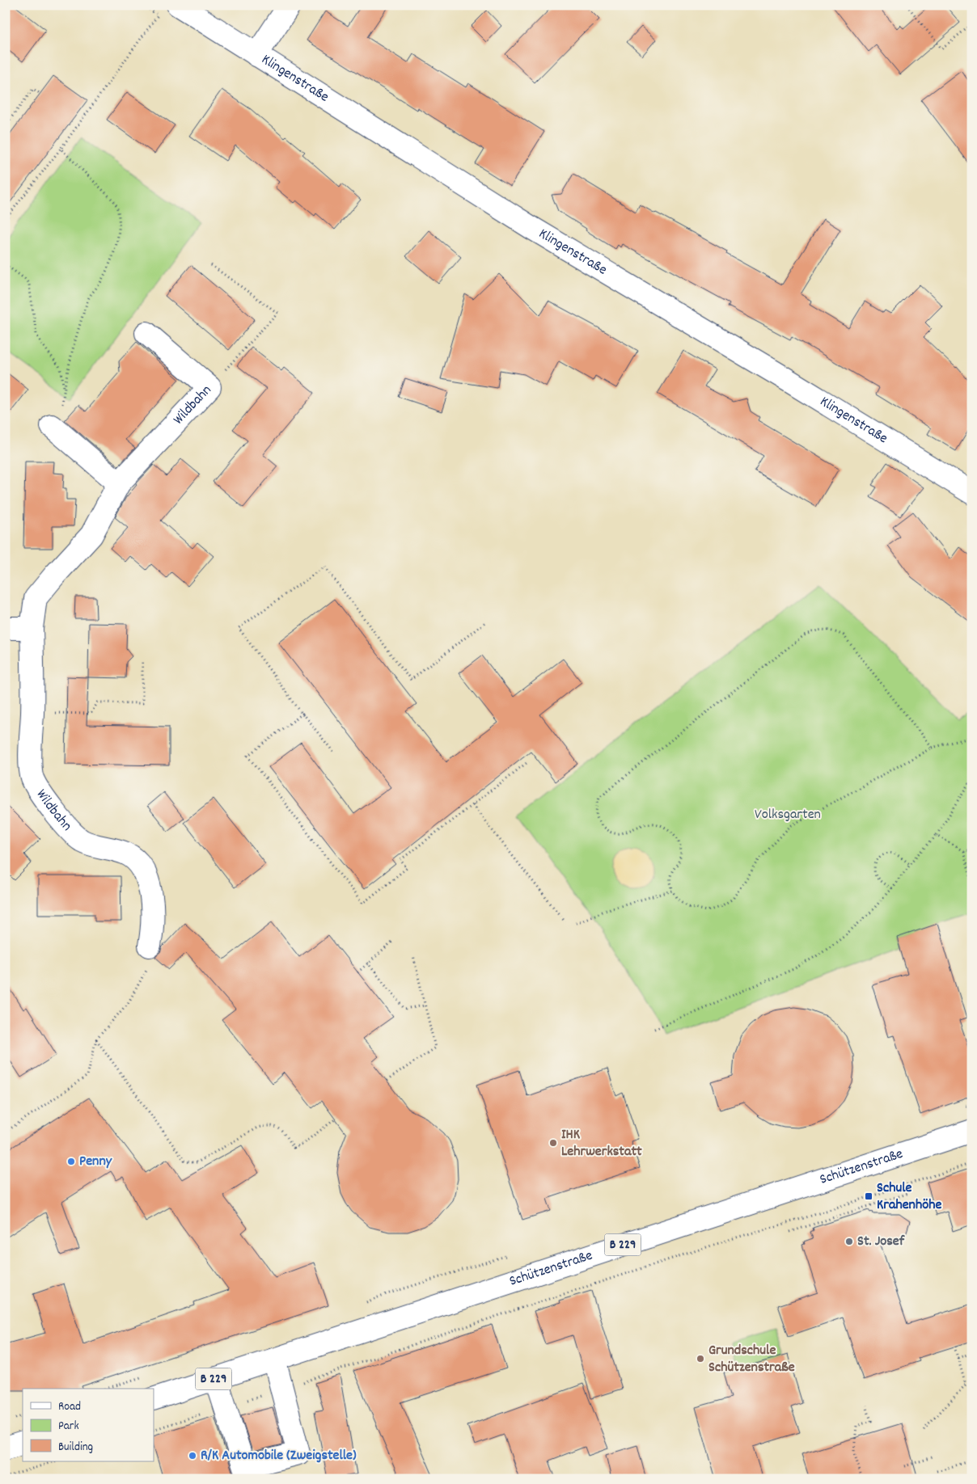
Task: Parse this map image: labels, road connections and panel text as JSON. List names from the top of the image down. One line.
{"streets":{"street":["Klingenstraße","Wildbahn","Schützenstraße","B 229"]},"parks":["Volksgarten"],"places":{"other":["IHK Lehrwerkstatt","Penny","St. Josef","Grundschule Schützenstraße","R/K Automobile (Zweigstelle)"],"transit":["Schule Krahenhöhe"]},"legend":["Road","Park","Building"]}
